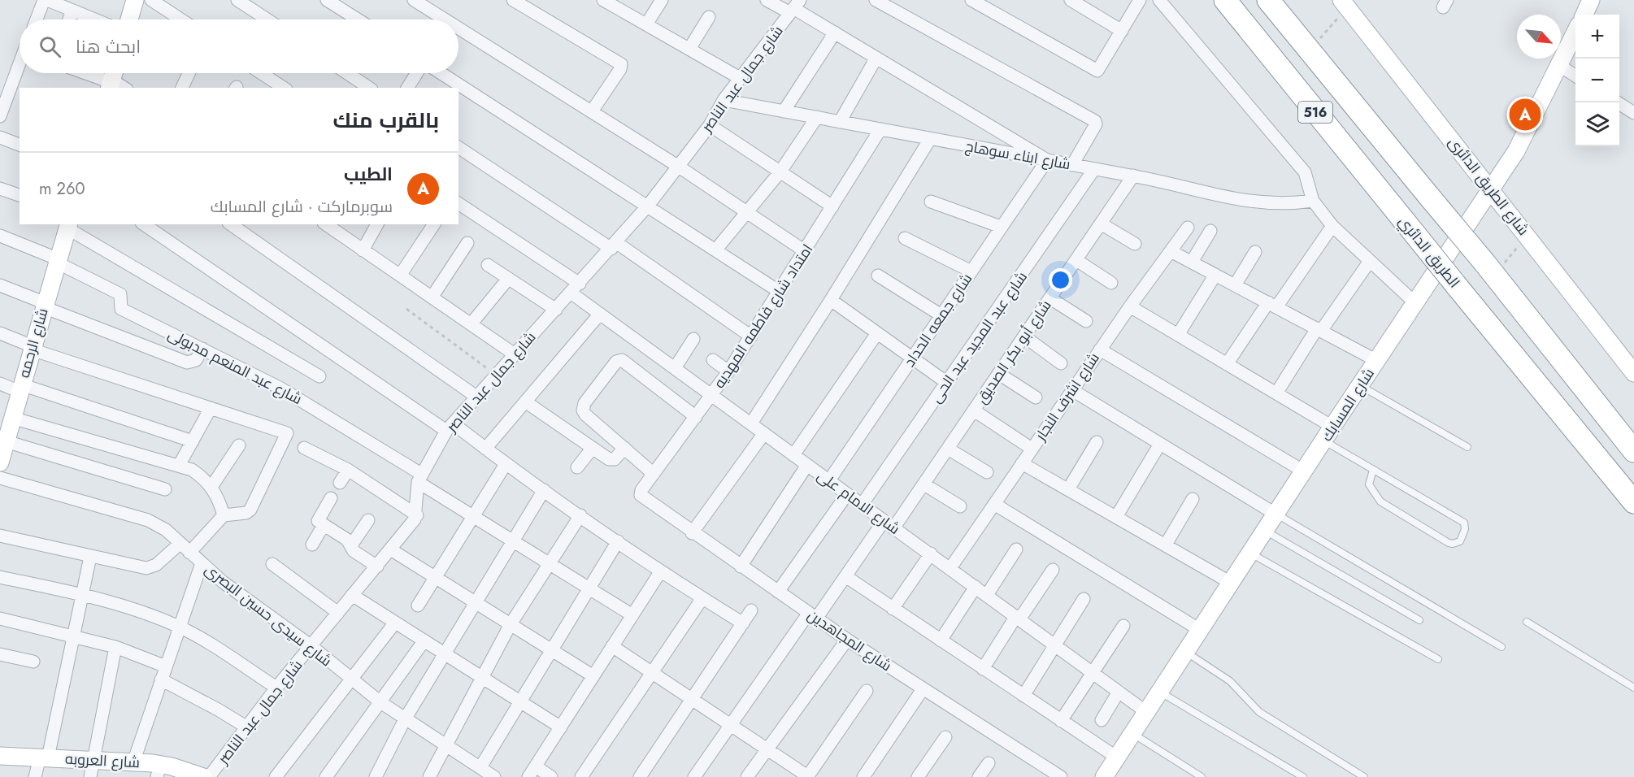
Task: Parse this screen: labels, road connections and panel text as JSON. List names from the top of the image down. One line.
{"streets":{"highway":["516","الطريق الدائري"],"street":["شارع جمال عبد الناصر","شارع ابناء سوهاج","شارع الطريق الدائرى","امتداد شارع فاطمه المهديه","شارع جمعه الحداد","شارع عبد المجيد عبد الحى","شارع الرحمه","شارع أبو بكر الصديق","شارع عبد المنعم مدبولى","شارع اشرف النجار","شارع المسابك","شارع الامام على","شارع سيدى حسين البصرى","شارع المجاهدين","شارع العروبه"]},"crossings":[["شارع جمال عبد الناصر","شارع ابناء سوهاج"],["شارع جمال عبد الناصر","شارع عبد المنعم مدبولى"],["شارع جمال عبد الناصر","شارع الامام على"],["شارع جمال عبد الناصر","شارع سيدى حسين البصرى"],["شارع ابناء سوهاج","امتداد شارع فاطمه المهديه"],["شارع ابناء سوهاج","شارع جمعه الحداد"],["شارع ابناء سوهاج","شارع عبد المجيد عبد الحى"],["شارع ابناء سوهاج","شارع أبو بكر الصديق"],["شارع الطريق الدائرى","شارع المسابك"],["امتداد شارع فاطمه المهديه","شارع الامام على"],["امتداد شارع فاطمه المهديه","شارع المجاهدين"],["شارع جمعه الحداد","شارع الامام على"],["شارع عبد المجيد عبد الحى","شارع الامام على"],["شارع الرحمه","شارع عبد المنعم مدبولى"],["شارع أبو بكر الصديق","شارع الامام على"],["شارع أبو بكر الصديق","شارع المجاهدين"],["شارع اشرف النجار","شارع الامام على"],["شارع المسابك","شارع الامام على"]],"north":"bottom right","page":{"map_buttons":["+","−"],"search":"ابحث هنا","heading":"بالقرب منك","pins":"A","list":[{"mark":"A","name":"الطيب","note":"سوبرماركت · شارع المسابك","value":"260 m"}]}}
